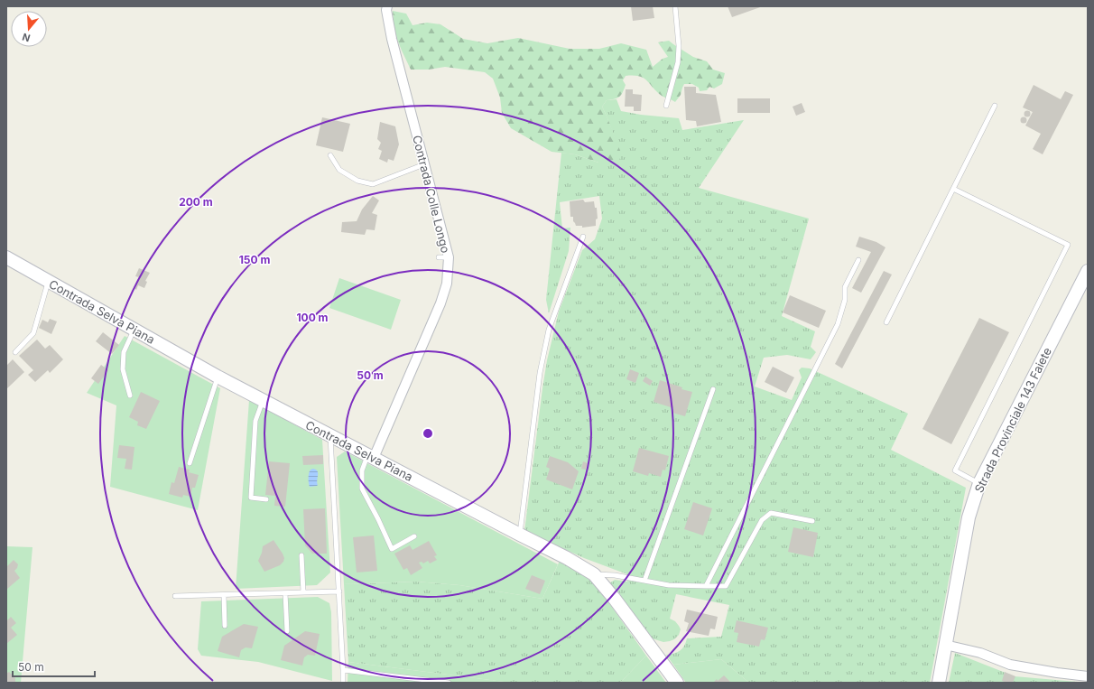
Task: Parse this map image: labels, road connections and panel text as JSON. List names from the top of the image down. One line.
{"streets":{"street":["Contrada Colle Longo","Contrada Selva Piana","Strada Provinciale 143 Faiete"]},"crossings":[["Contrada Colle Longo","Contrada Selva Piana"]],"scale_bar":"50 m","north":"bottom","rings":["200 m","150 m","100 m","50 m"]}
